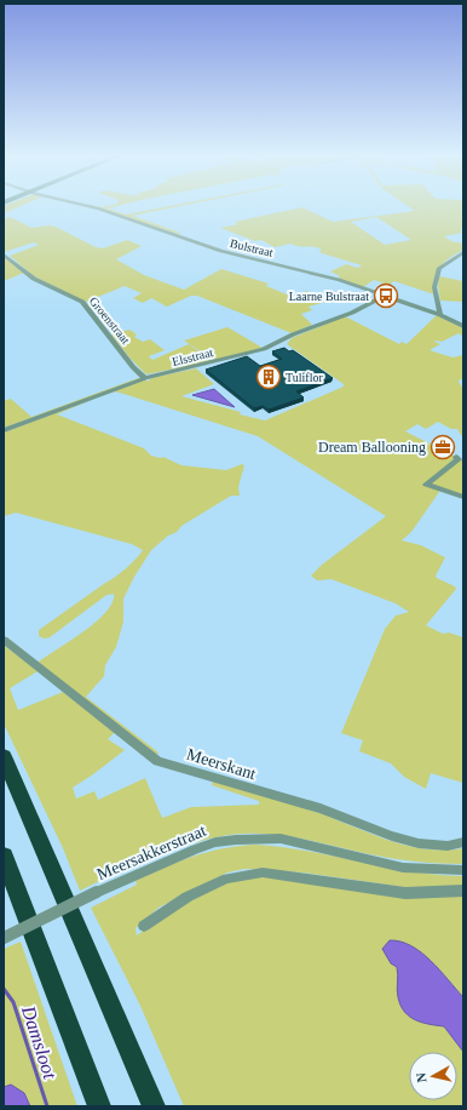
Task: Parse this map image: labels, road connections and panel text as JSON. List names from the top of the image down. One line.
{"streets":{"street":["Bulstraat","Groenstraat","Elsstraat","Meerskant","Meersakkerstraat"]},"crossings":[["Bulstraat","Elsstraat"],["Groenstraat","Elsstraat"]],"water":["Damsloot"],"places":{"bus stop":["Laarne Bulstraat"],"building":["Tuliflor"],"office":["Dream Ballooning"]},"north":"left"}
